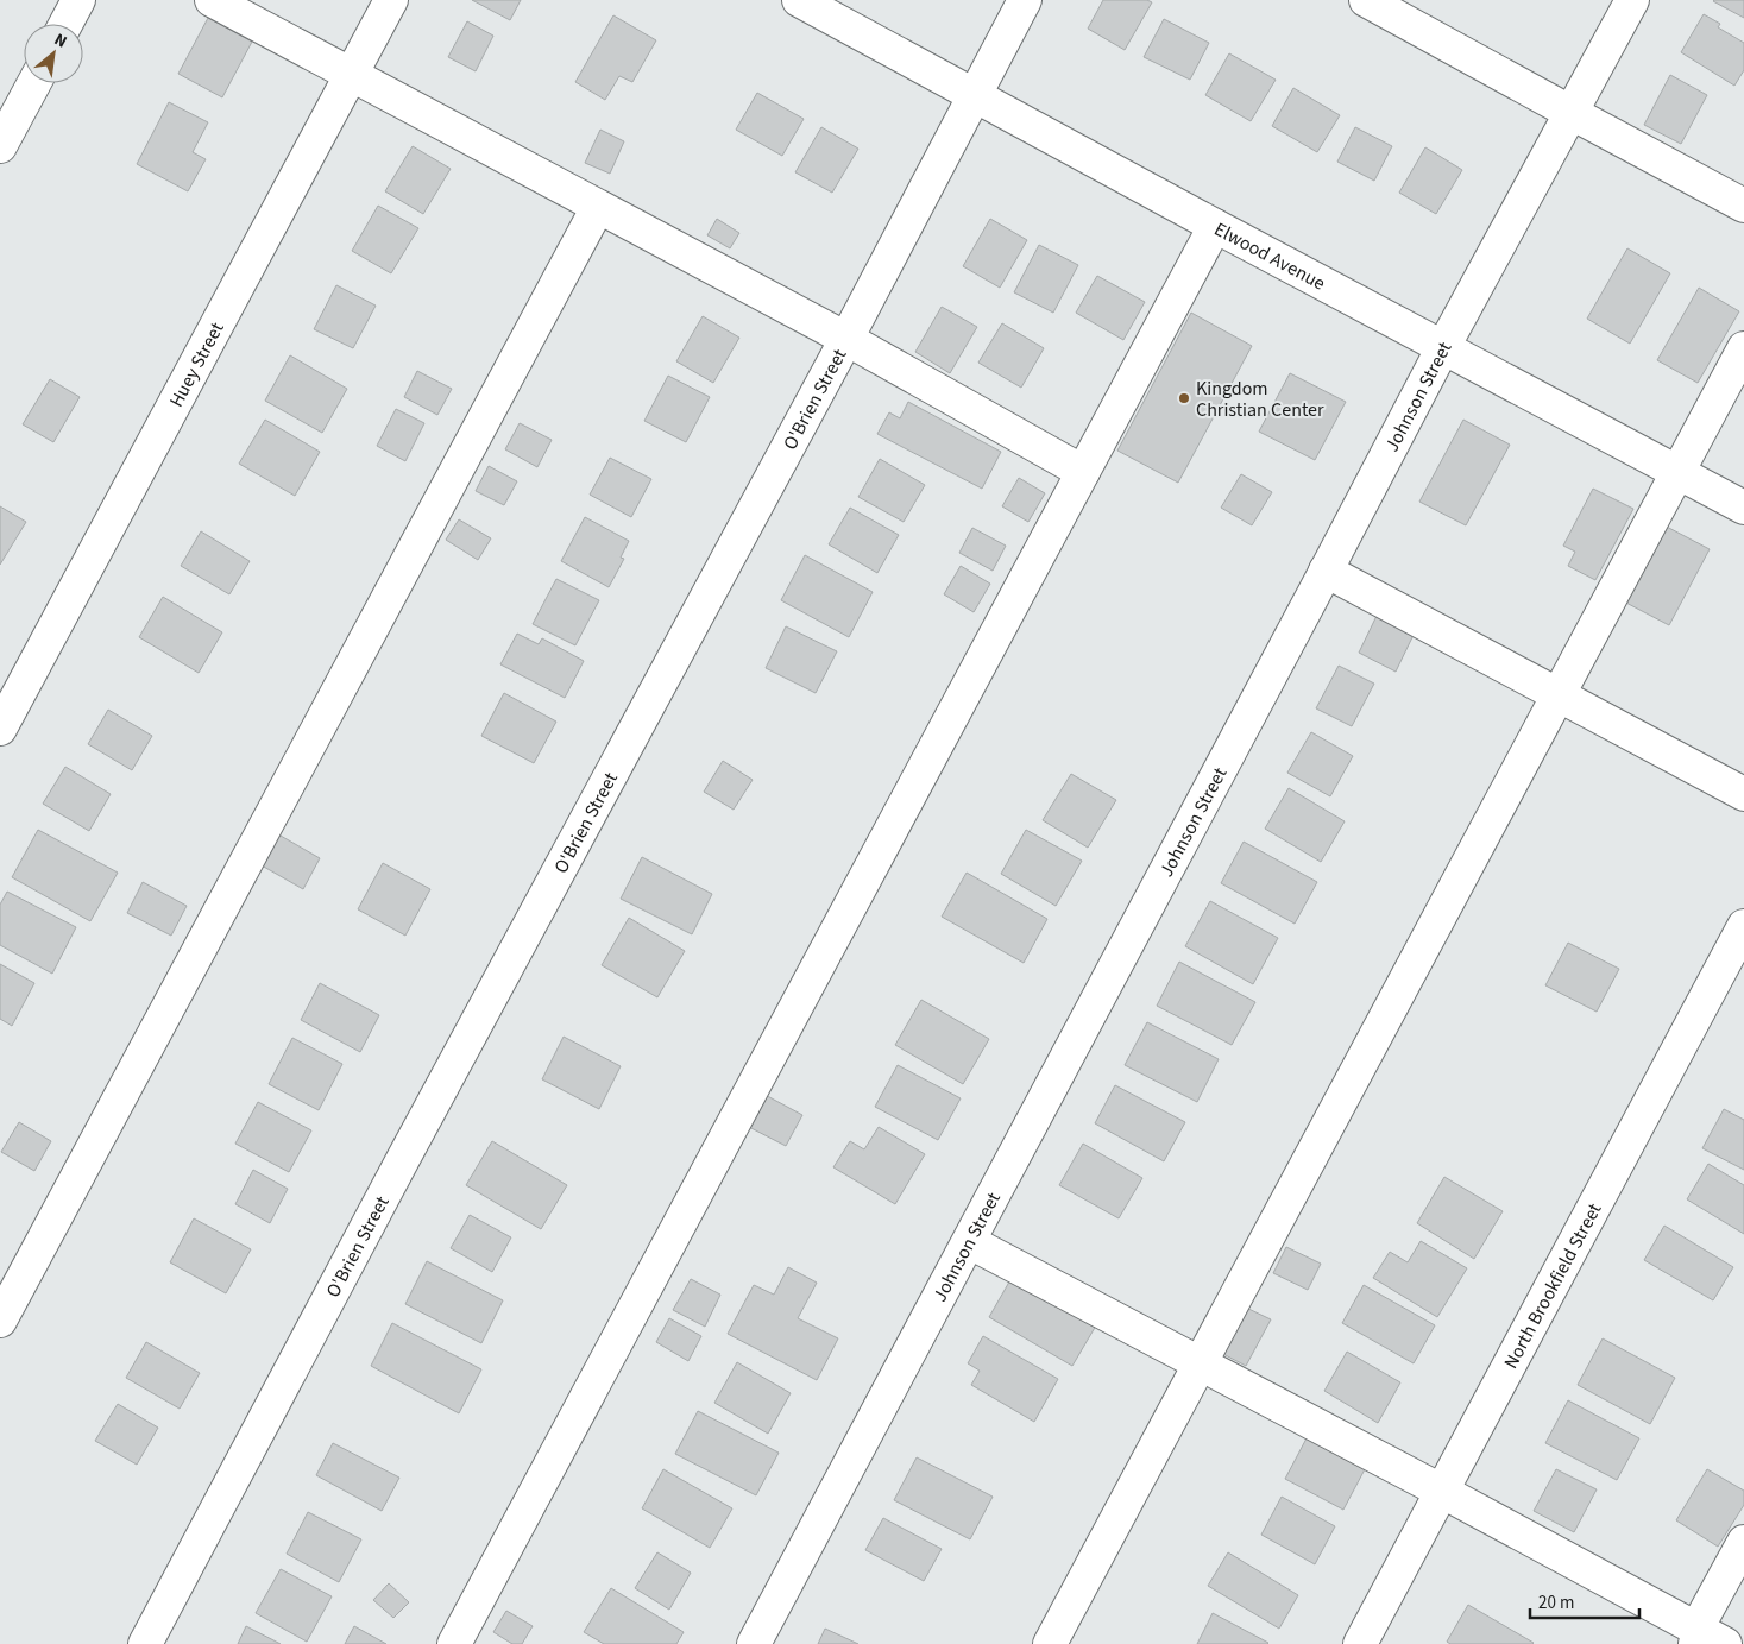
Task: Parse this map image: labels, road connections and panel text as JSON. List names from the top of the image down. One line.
{"streets":{"street":["Elwood Avenue","Huey Street","Johnson Street","O'Brien Street","North Brookfield Street"]},"crossings":[["Elwood Avenue","Johnson Street"],["Elwood Avenue","O'Brien Street"]],"places":["Kingdom Christian Center"],"scale_bar":"20 m","north":"top right"}
